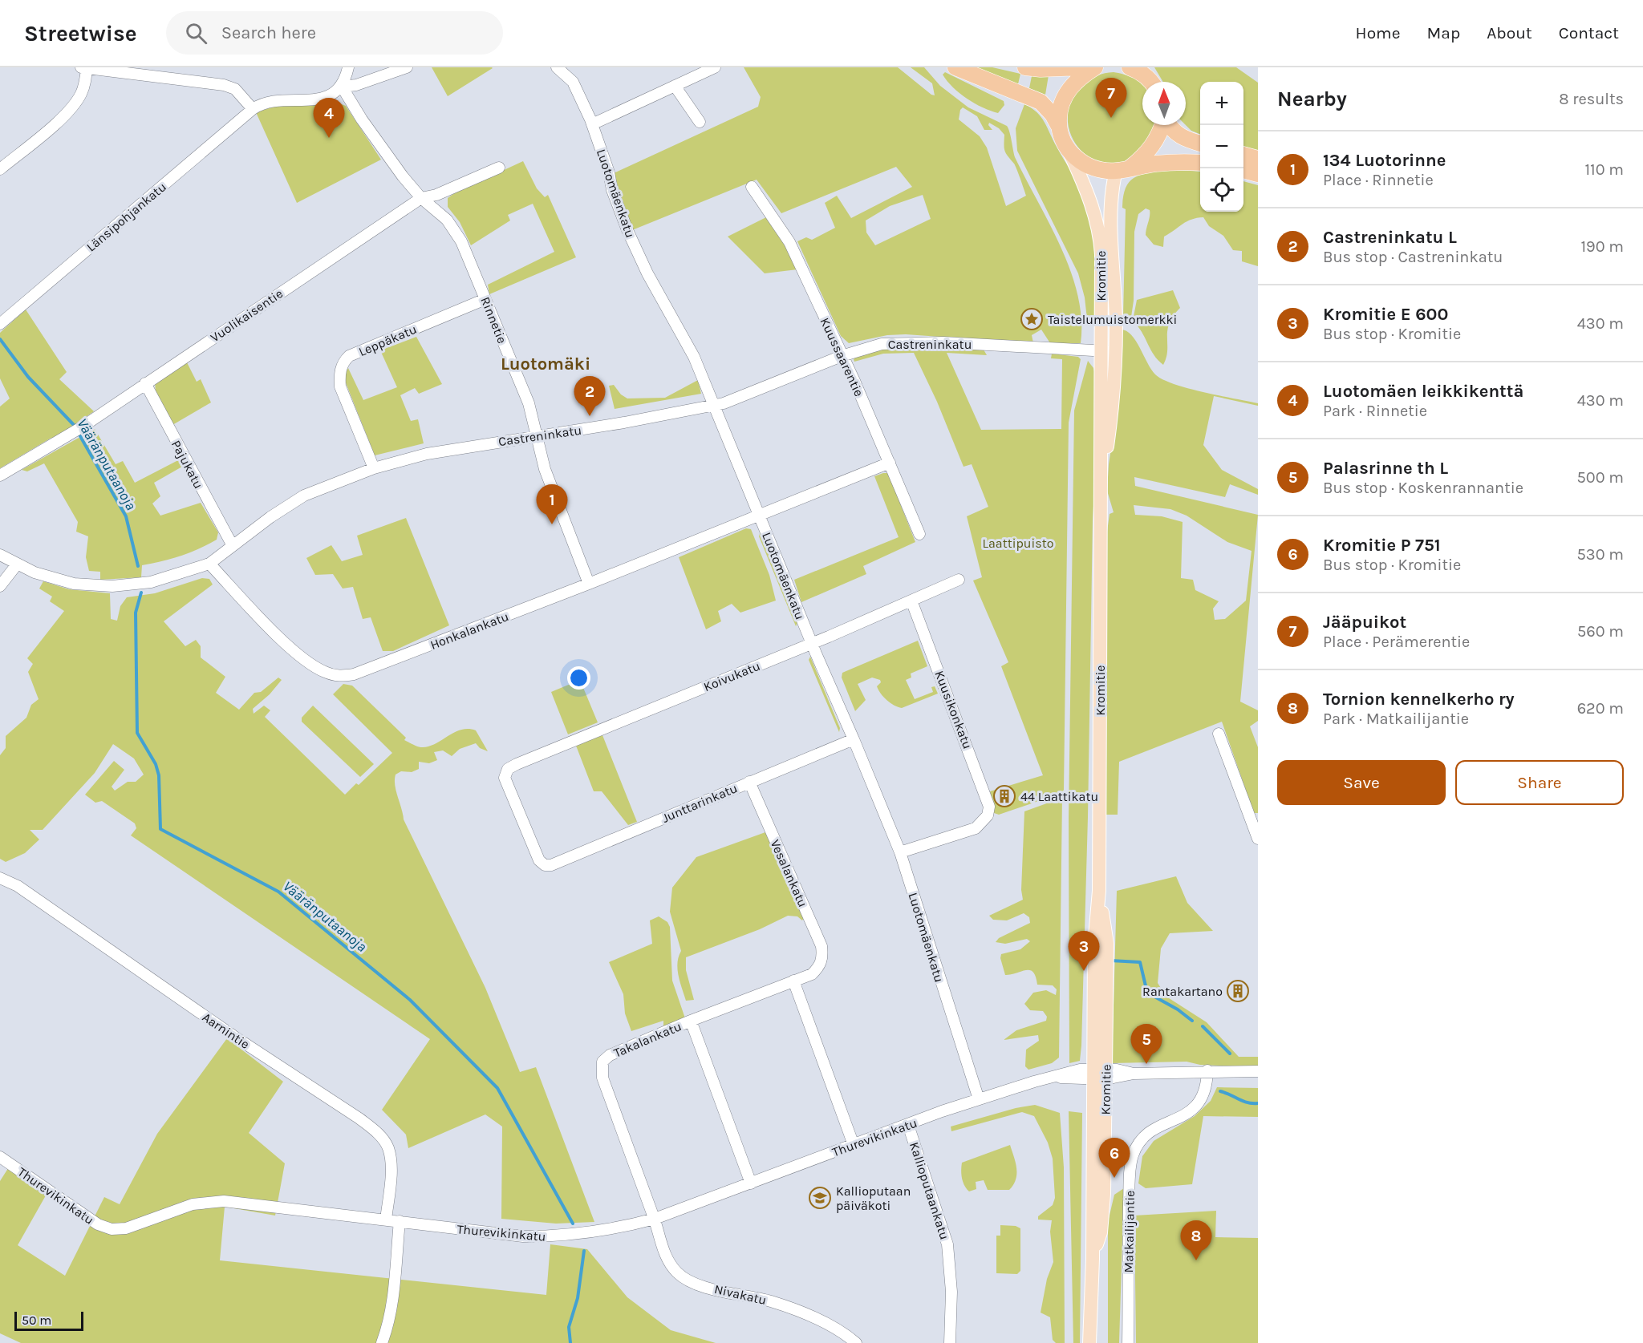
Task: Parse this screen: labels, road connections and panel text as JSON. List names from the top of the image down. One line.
{"streets":{"main road":["Kromitie"],"street":["Luotomäenkatu","Länsipohjankatu","Vuolikaisentie","Rinnetie","Leppäkatu","Castreninkatu","Kuussaarentie","Pajukatu","Honkalankatu","Koivukatu","Kuusikonkatu","Junttarinkatu","Vesalankatu","Aarnintie","Takalankatu","Thurevikinkatu","Kallioputaankatu","Matkailijantie","Nivakatu"]},"crossings":[["Luotomäenkatu","Castreninkatu"],["Luotomäenkatu","Honkalankatu"],["Luotomäenkatu","Koivukatu"],["Luotomäenkatu","Kuusikonkatu"],["Luotomäenkatu","Junttarinkatu"],["Luotomäenkatu","Thurevikinkatu"],["Kromitie","Castreninkatu"],["Kromitie","Thurevikinkatu"],["Vuolikaisentie","Rinnetie"],["Vuolikaisentie","Pajukatu"],["Rinnetie","Leppäkatu"],["Rinnetie","Castreninkatu"],["Rinnetie","Honkalankatu"],["Leppäkatu","Castreninkatu"],["Castreninkatu","Kuussaarentie"],["Castreninkatu","Pajukatu"],["Castreninkatu","Honkalankatu"],["Kuussaarentie","Honkalankatu"],["Koivukatu","Kuusikonkatu"],["Koivukatu","Junttarinkatu"],["Junttarinkatu","Vesalankatu"],["Vesalankatu","Takalankatu"],["Aarnintie","Thurevikinkatu"],["Takalankatu","Thurevikinkatu"],["Takalankatu","Nivakatu"],["Thurevikinkatu","Kallioputaankatu"],["Thurevikinkatu","Matkailijantie"],["Thurevikinkatu","Nivakatu"]],"districts":["Luotomäki"],"water":["Vääränputaanoja"],"parks":["Laattipuisto"],"places":{"place":["Taistelumuistomerkki"],"building":["44 Laattikatu","Rantakartano"],"school or university":["Kallioputaan päiväkoti"]},"scale_bar":"50 m","north":"top","page":{"header":"Streetwise","search":"Search here","nav":["Home","Map","About","Contact"],"heading":["Nearby","8 results"],"pins":["7","4","2","1","3","5","6","8"],"map_buttons":["+","−"],"list":[{"mark":"1","name":"134 Luotorinne","note":"Place · Rinnetie","value":"110 m"},{"mark":"2","name":"Castreninkatu L","note":"Bus stop · Castreninkatu","value":"190 m"},{"mark":"3","name":"Kromitie E 600","note":"Bus stop · Kromitie","value":"430 m"},{"mark":"4","name":"Luotomäen leikkikenttä","note":"Park · Rinnetie","value":"430 m"},{"mark":"5","name":"Palasrinne th L","note":"Bus stop · Koskenrannantie","value":"500 m"},{"mark":"6","name":"Kromitie P 751","note":"Bus stop · Kromitie","value":"530 m"},{"mark":"7","name":"Jääpuikot","note":"Place · Perämerentie","value":"560 m"},{"mark":"8","name":"Tornion kennelkerho ry","note":"Park · Matkailijantie","value":"620 m"}],"buttons":["Save","Share"],"scale":"50 m"}}
